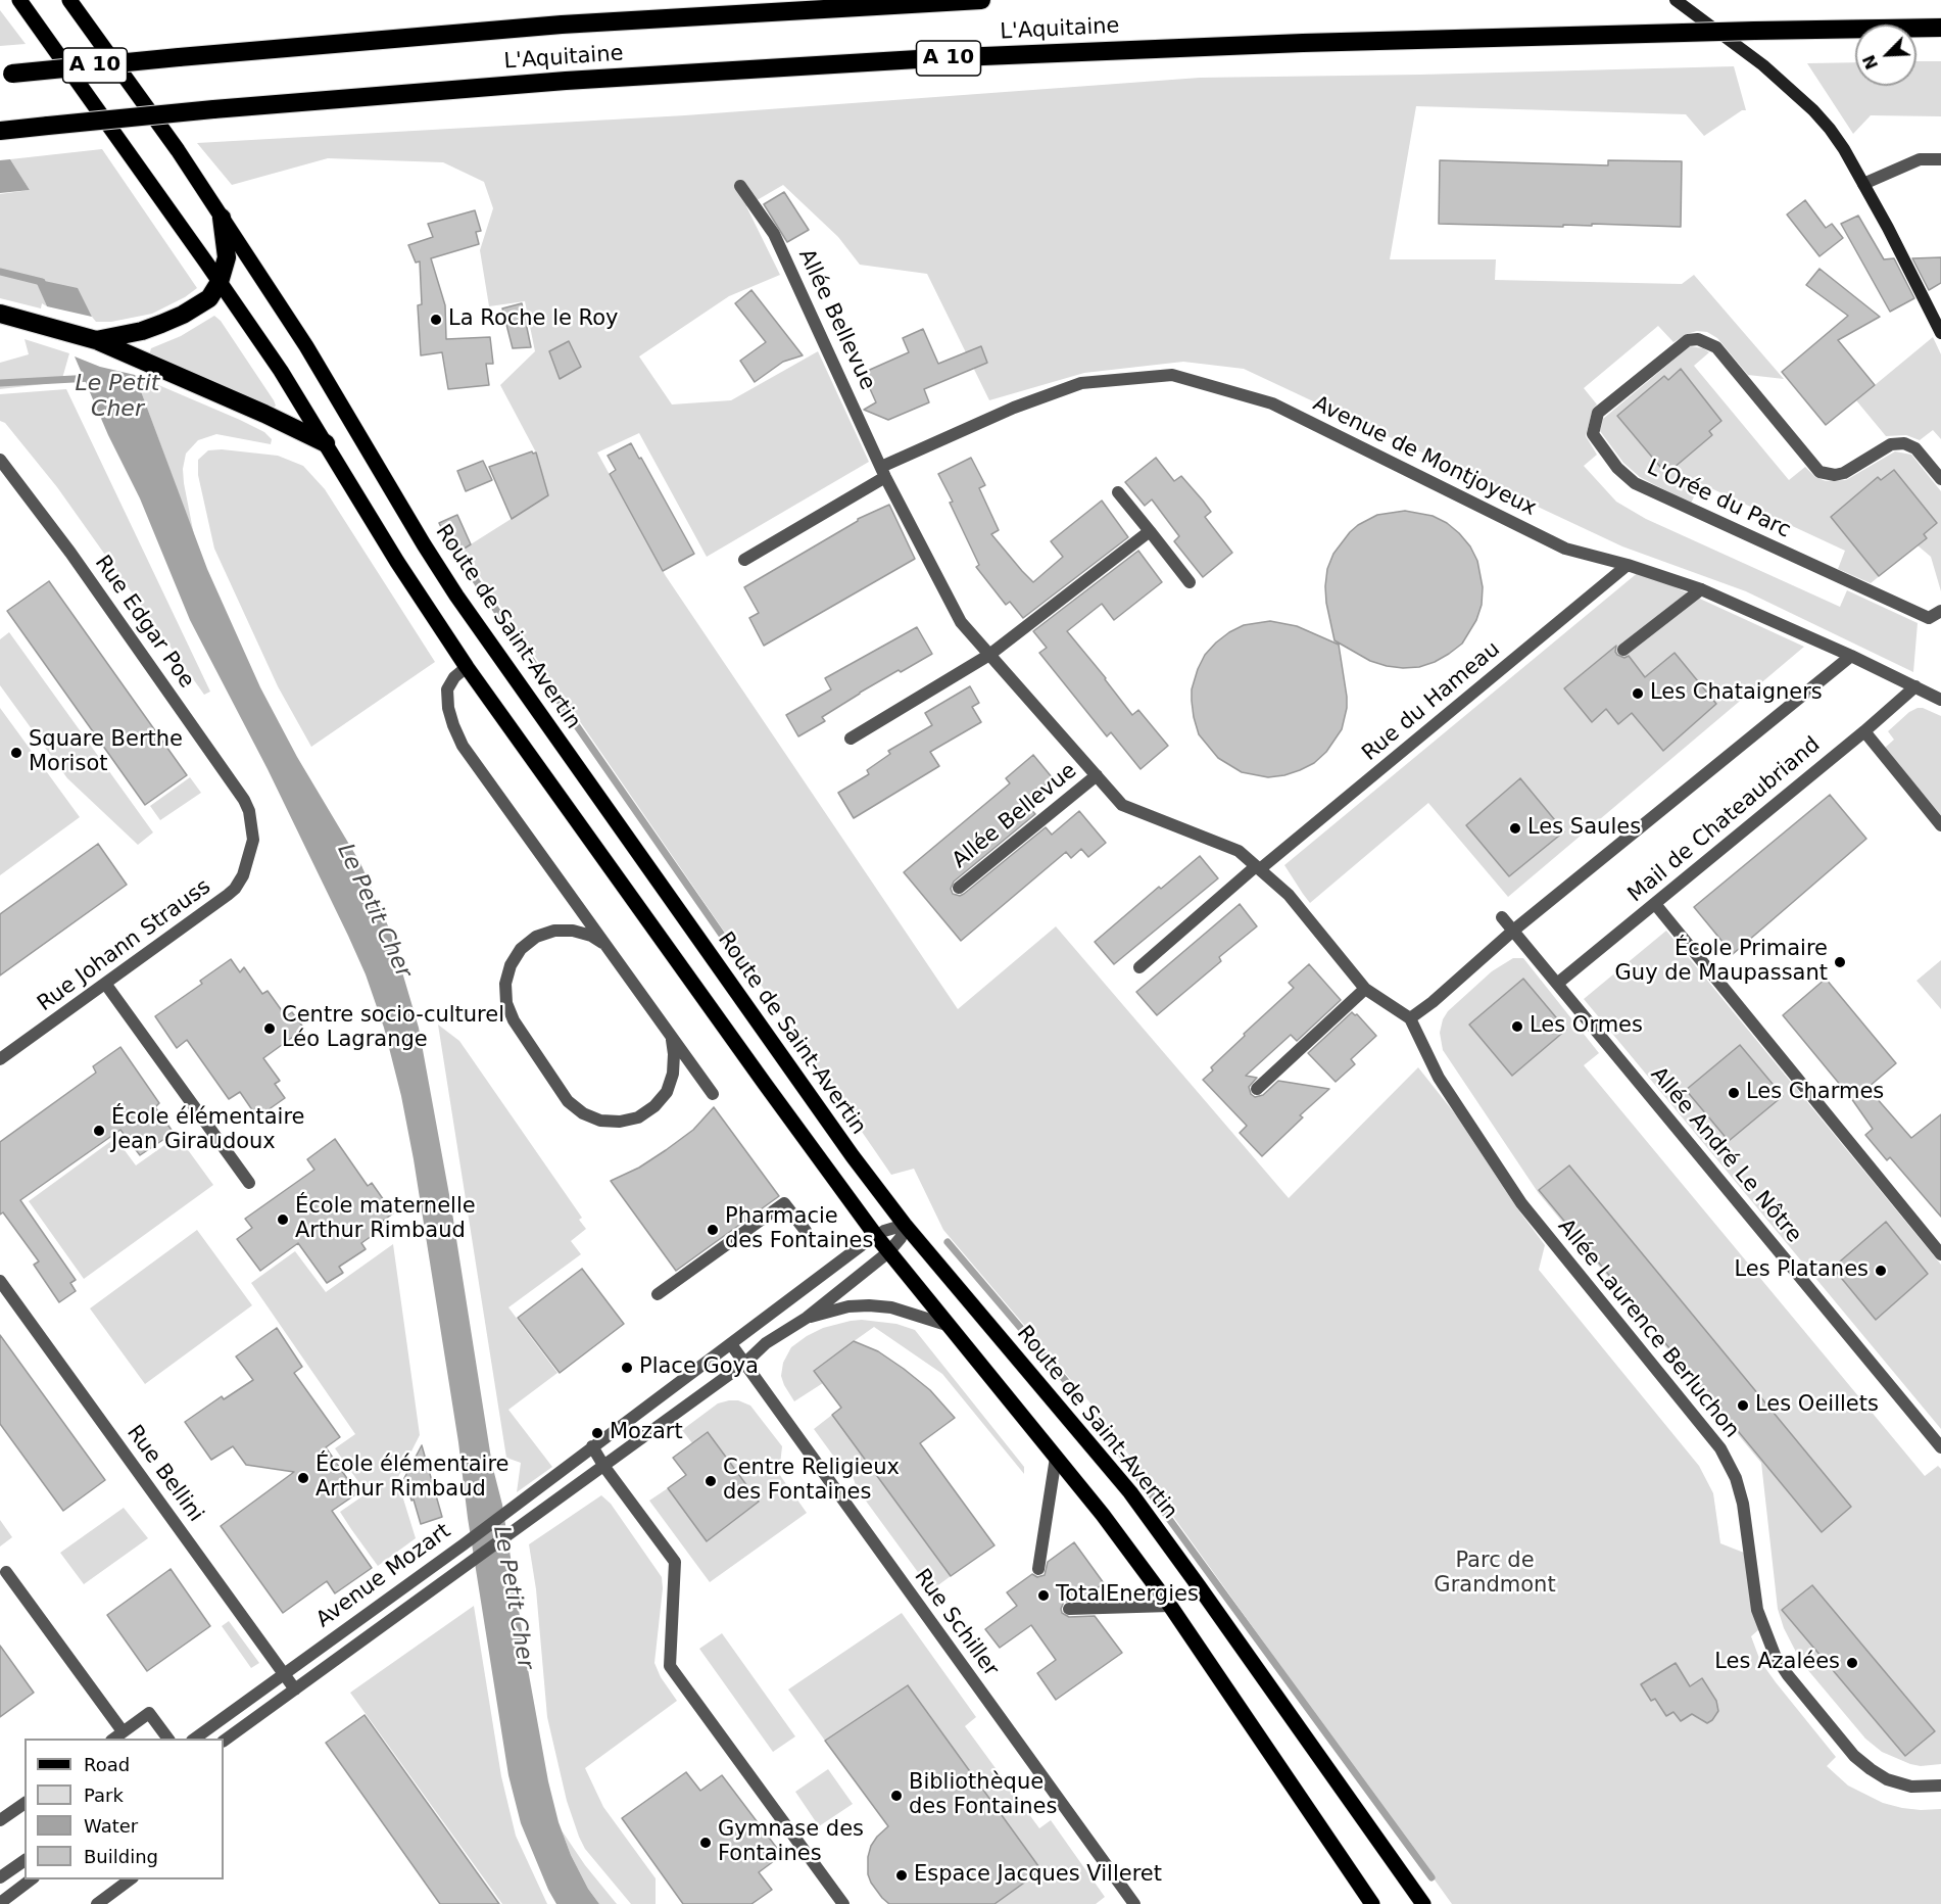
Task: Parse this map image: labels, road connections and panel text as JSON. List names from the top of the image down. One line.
{"streets":{"highway":["L'Aquitaine","A 10"],"main road":["Route de Saint-Avertin"],"street":["Allée Bellevue","Avenue de Montjoyeux","L'Orée du Parc","Rue Edgar Poe","Rue du Hameau","Mail de Chateaubriand","Rue Johann Strauss","Allée André Le Nôtre","Allée Laurence Berluchon","Rue Bellini","Avenue Mozart","Rue Schiller"]},"crossings":[["Allée Bellevue","Avenue de Montjoyeux"],["Allée Bellevue","Rue du Hameau"],["Allée Bellevue","Allée Laurence Berluchon"],["Avenue de Montjoyeux","Rue du Hameau"],["Avenue de Montjoyeux","Mail de Chateaubriand"],["Rue Edgar Poe","Rue Johann Strauss"],["Route de Saint-Avertin","Avenue Mozart"],["Mail de Chateaubriand","Allée André Le Nôtre"],["Rue Bellini","Avenue Mozart"],["Avenue Mozart","Rue Schiller"]],"water":["Le Petit Cher"],"parks":["Parc de Grandmont"],"places":["La Roche le Roy","Les Chataigners","Square Berthe Morisot","Les Saules","École Primaire Guy de Maupassant","Les Ormes","Centre socio-culturel Léo Lagrange","Les Charmes","École élémentaire Jean Giraudoux","École maternelle Arthur Rimbaud","Pharmacie des Fontaines","Les Platanes","Place Goya","Les Oeillets","Mozart","École élémentaire Arthur Rimbaud","Centre Religieux des Fontaines","TotalEnergies","Les Azalées","Bibliothèque des Fontaines","Gymnase des Fontaines","Espace Jacques Villeret"],"legend":["Road","Park","Water","Building"],"north":"bottom left"}
